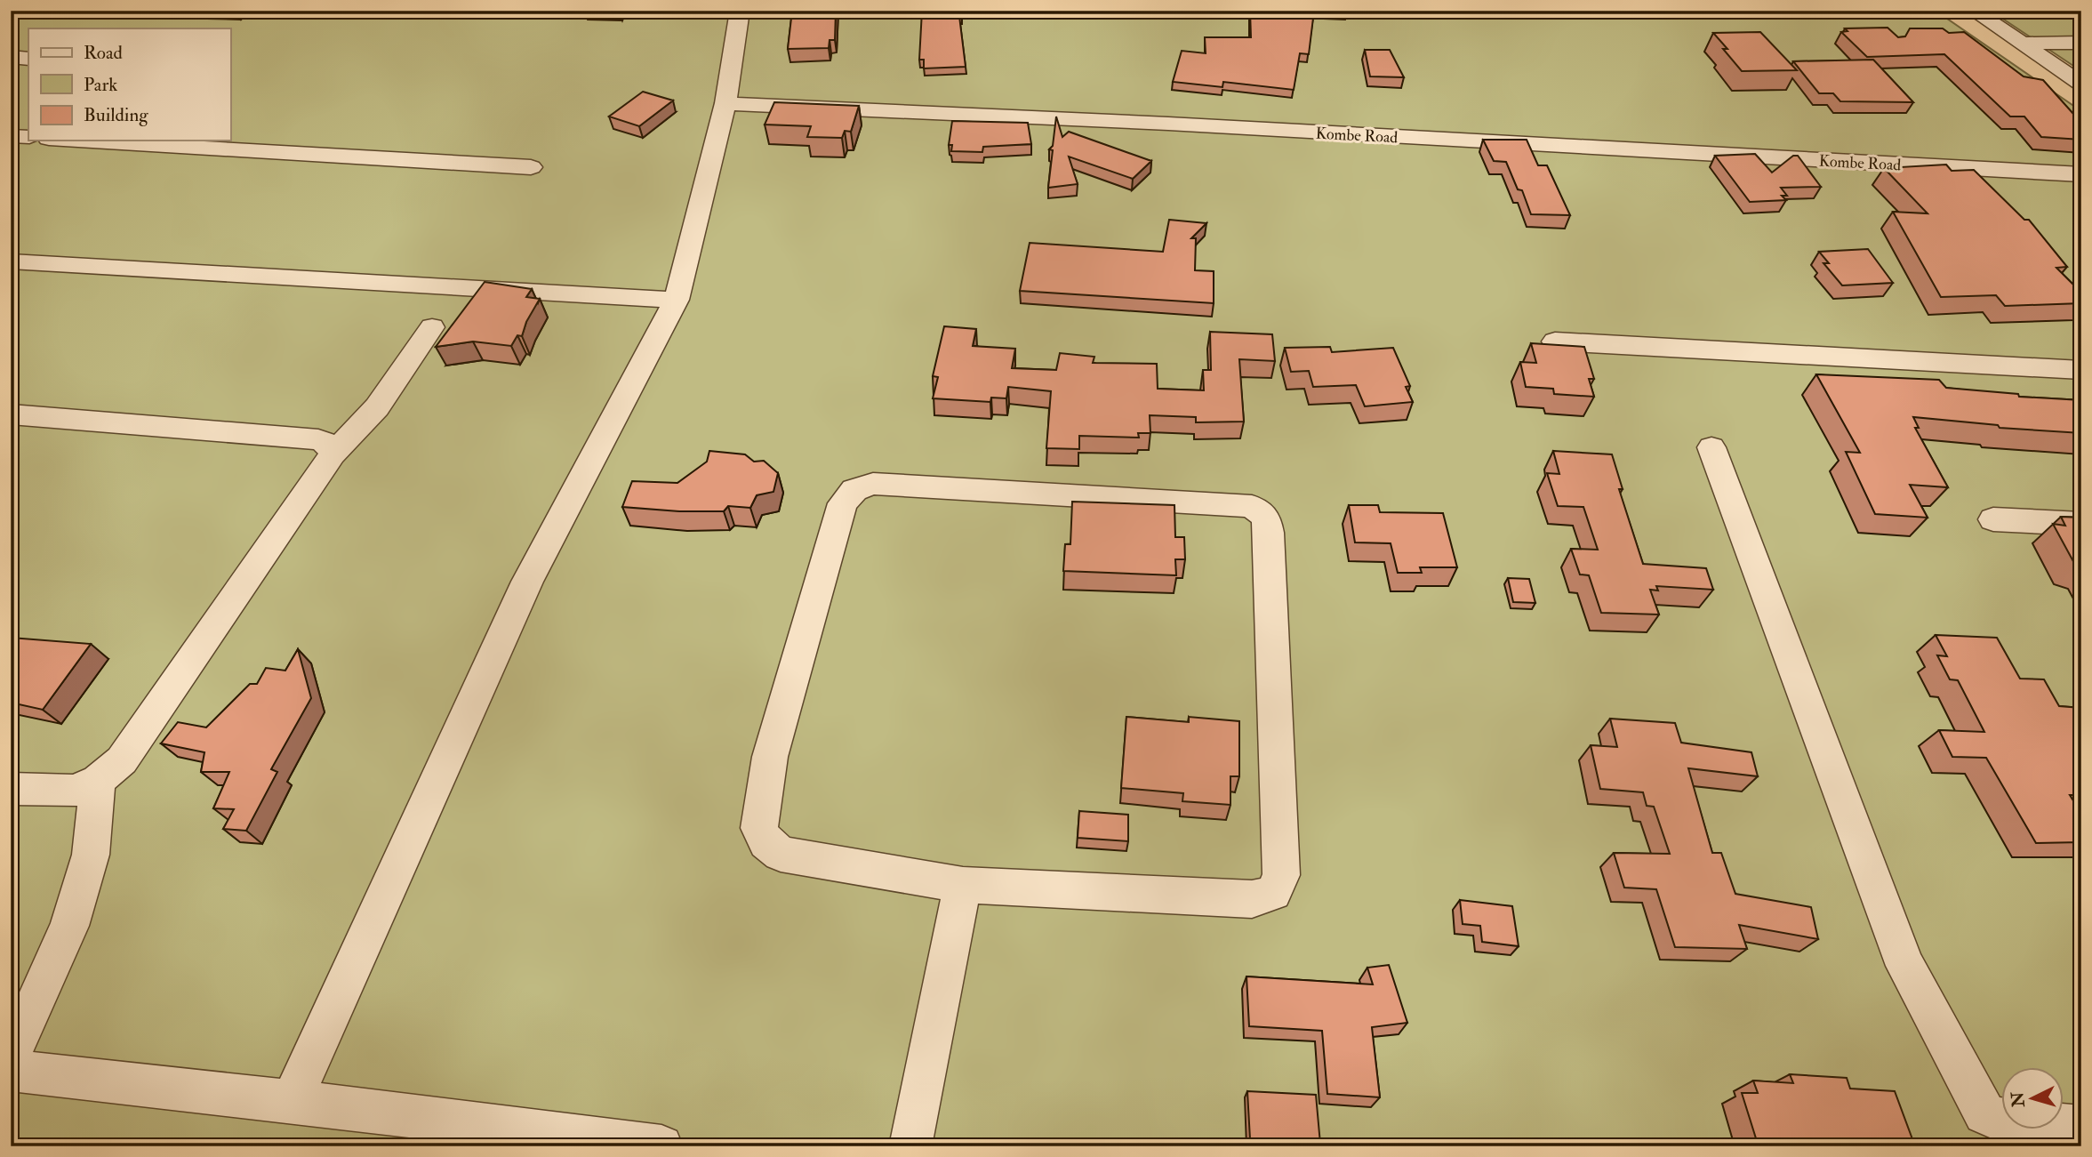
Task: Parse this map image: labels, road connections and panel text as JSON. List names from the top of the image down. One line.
{"streets":{"street":["Kombe Road"]},"legend":["Road","Park","Building"],"north":"left"}
